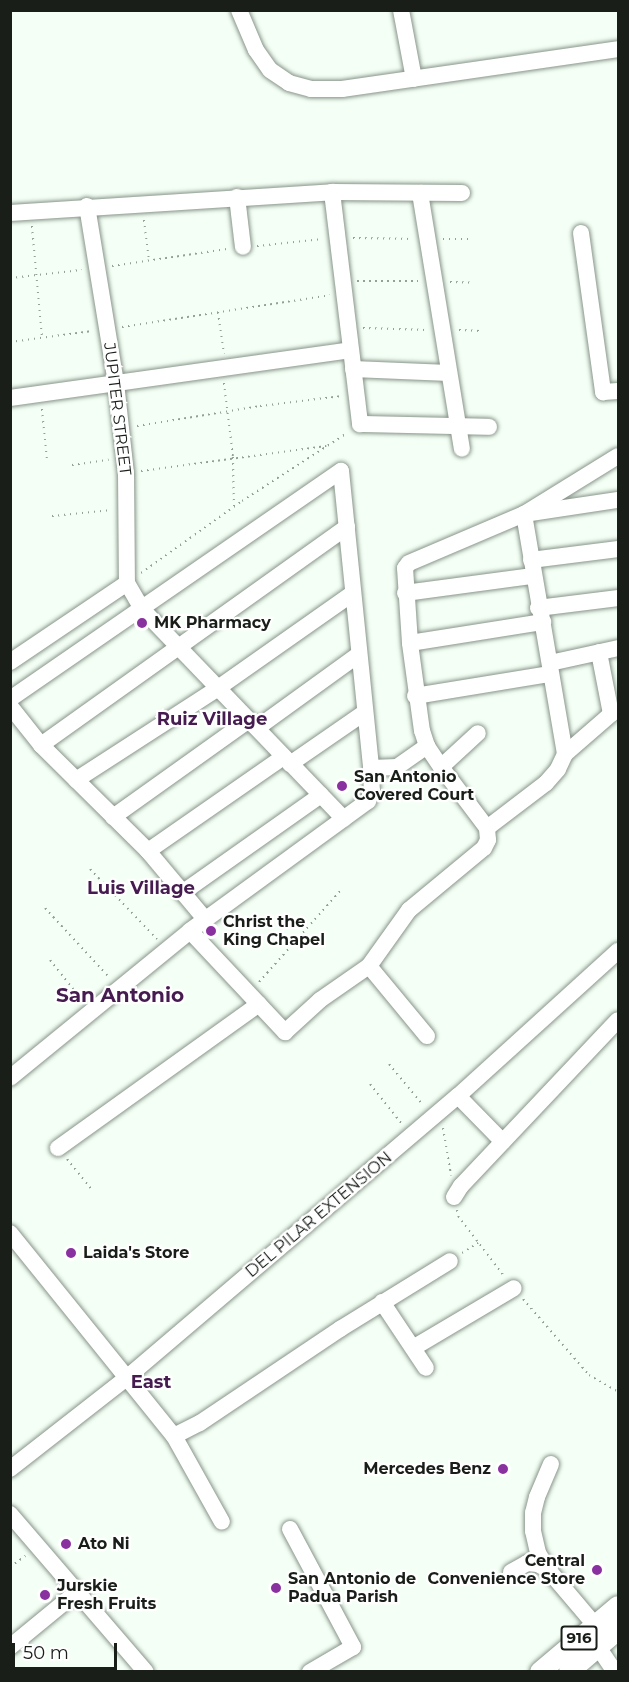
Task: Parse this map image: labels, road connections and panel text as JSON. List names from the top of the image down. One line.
{"streets":{"main road":["916"],"street":["JUPITER STREET","DEL PILAR EXTENSION"]},"districts":["Ruiz Village","Luis Village","San Antonio","East"],"places":["MK Pharmacy","San Antonio Covered Court","Christ the King Chapel","Laida's Store","Mercedes Benz","Ato Ni","Central Convenience Store","San Antonio de Padua Parish","Jurskie Fresh Fruits"],"scale_bar":"50 m"}
